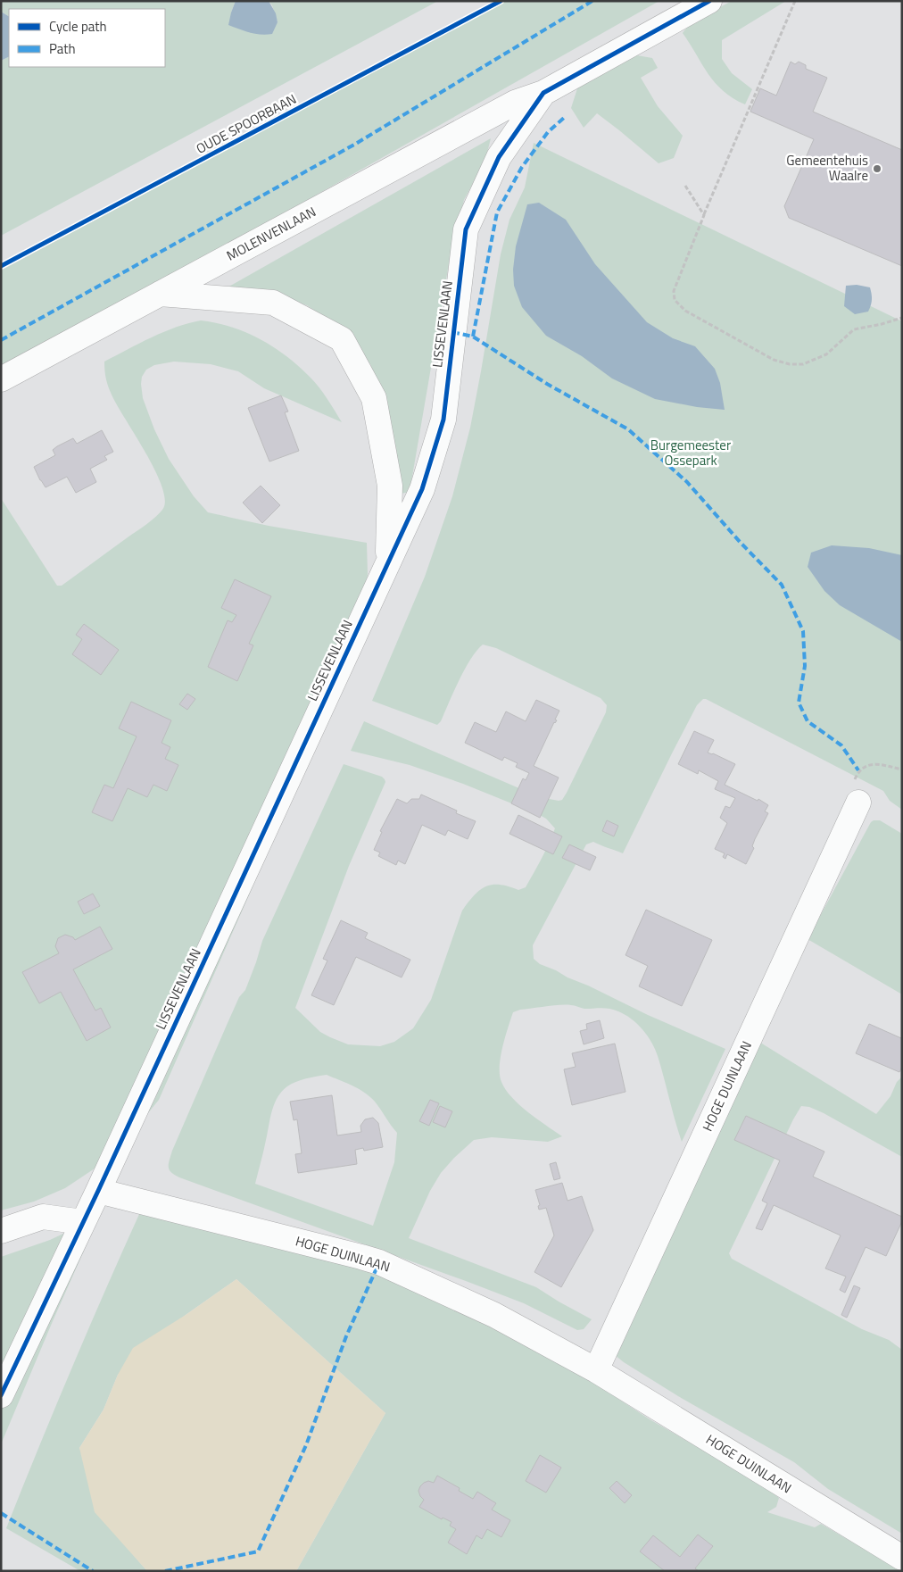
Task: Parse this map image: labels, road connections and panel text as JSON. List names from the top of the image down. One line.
{"streets":{"street":["MOLENVENLAAN","LISSEVENLAAN","HOGE DUINLAAN"],"cycle path":["OUDE SPOORBAAN"]},"crossings":[["MOLENVENLAAN","LISSEVENLAAN"],["LISSEVENLAAN","HOGE DUINLAAN"]],"parks":["Burgemeester Ossepark"],"places":["Gemeentehuis Waalre"],"legend":["Cycle path","Path"]}
